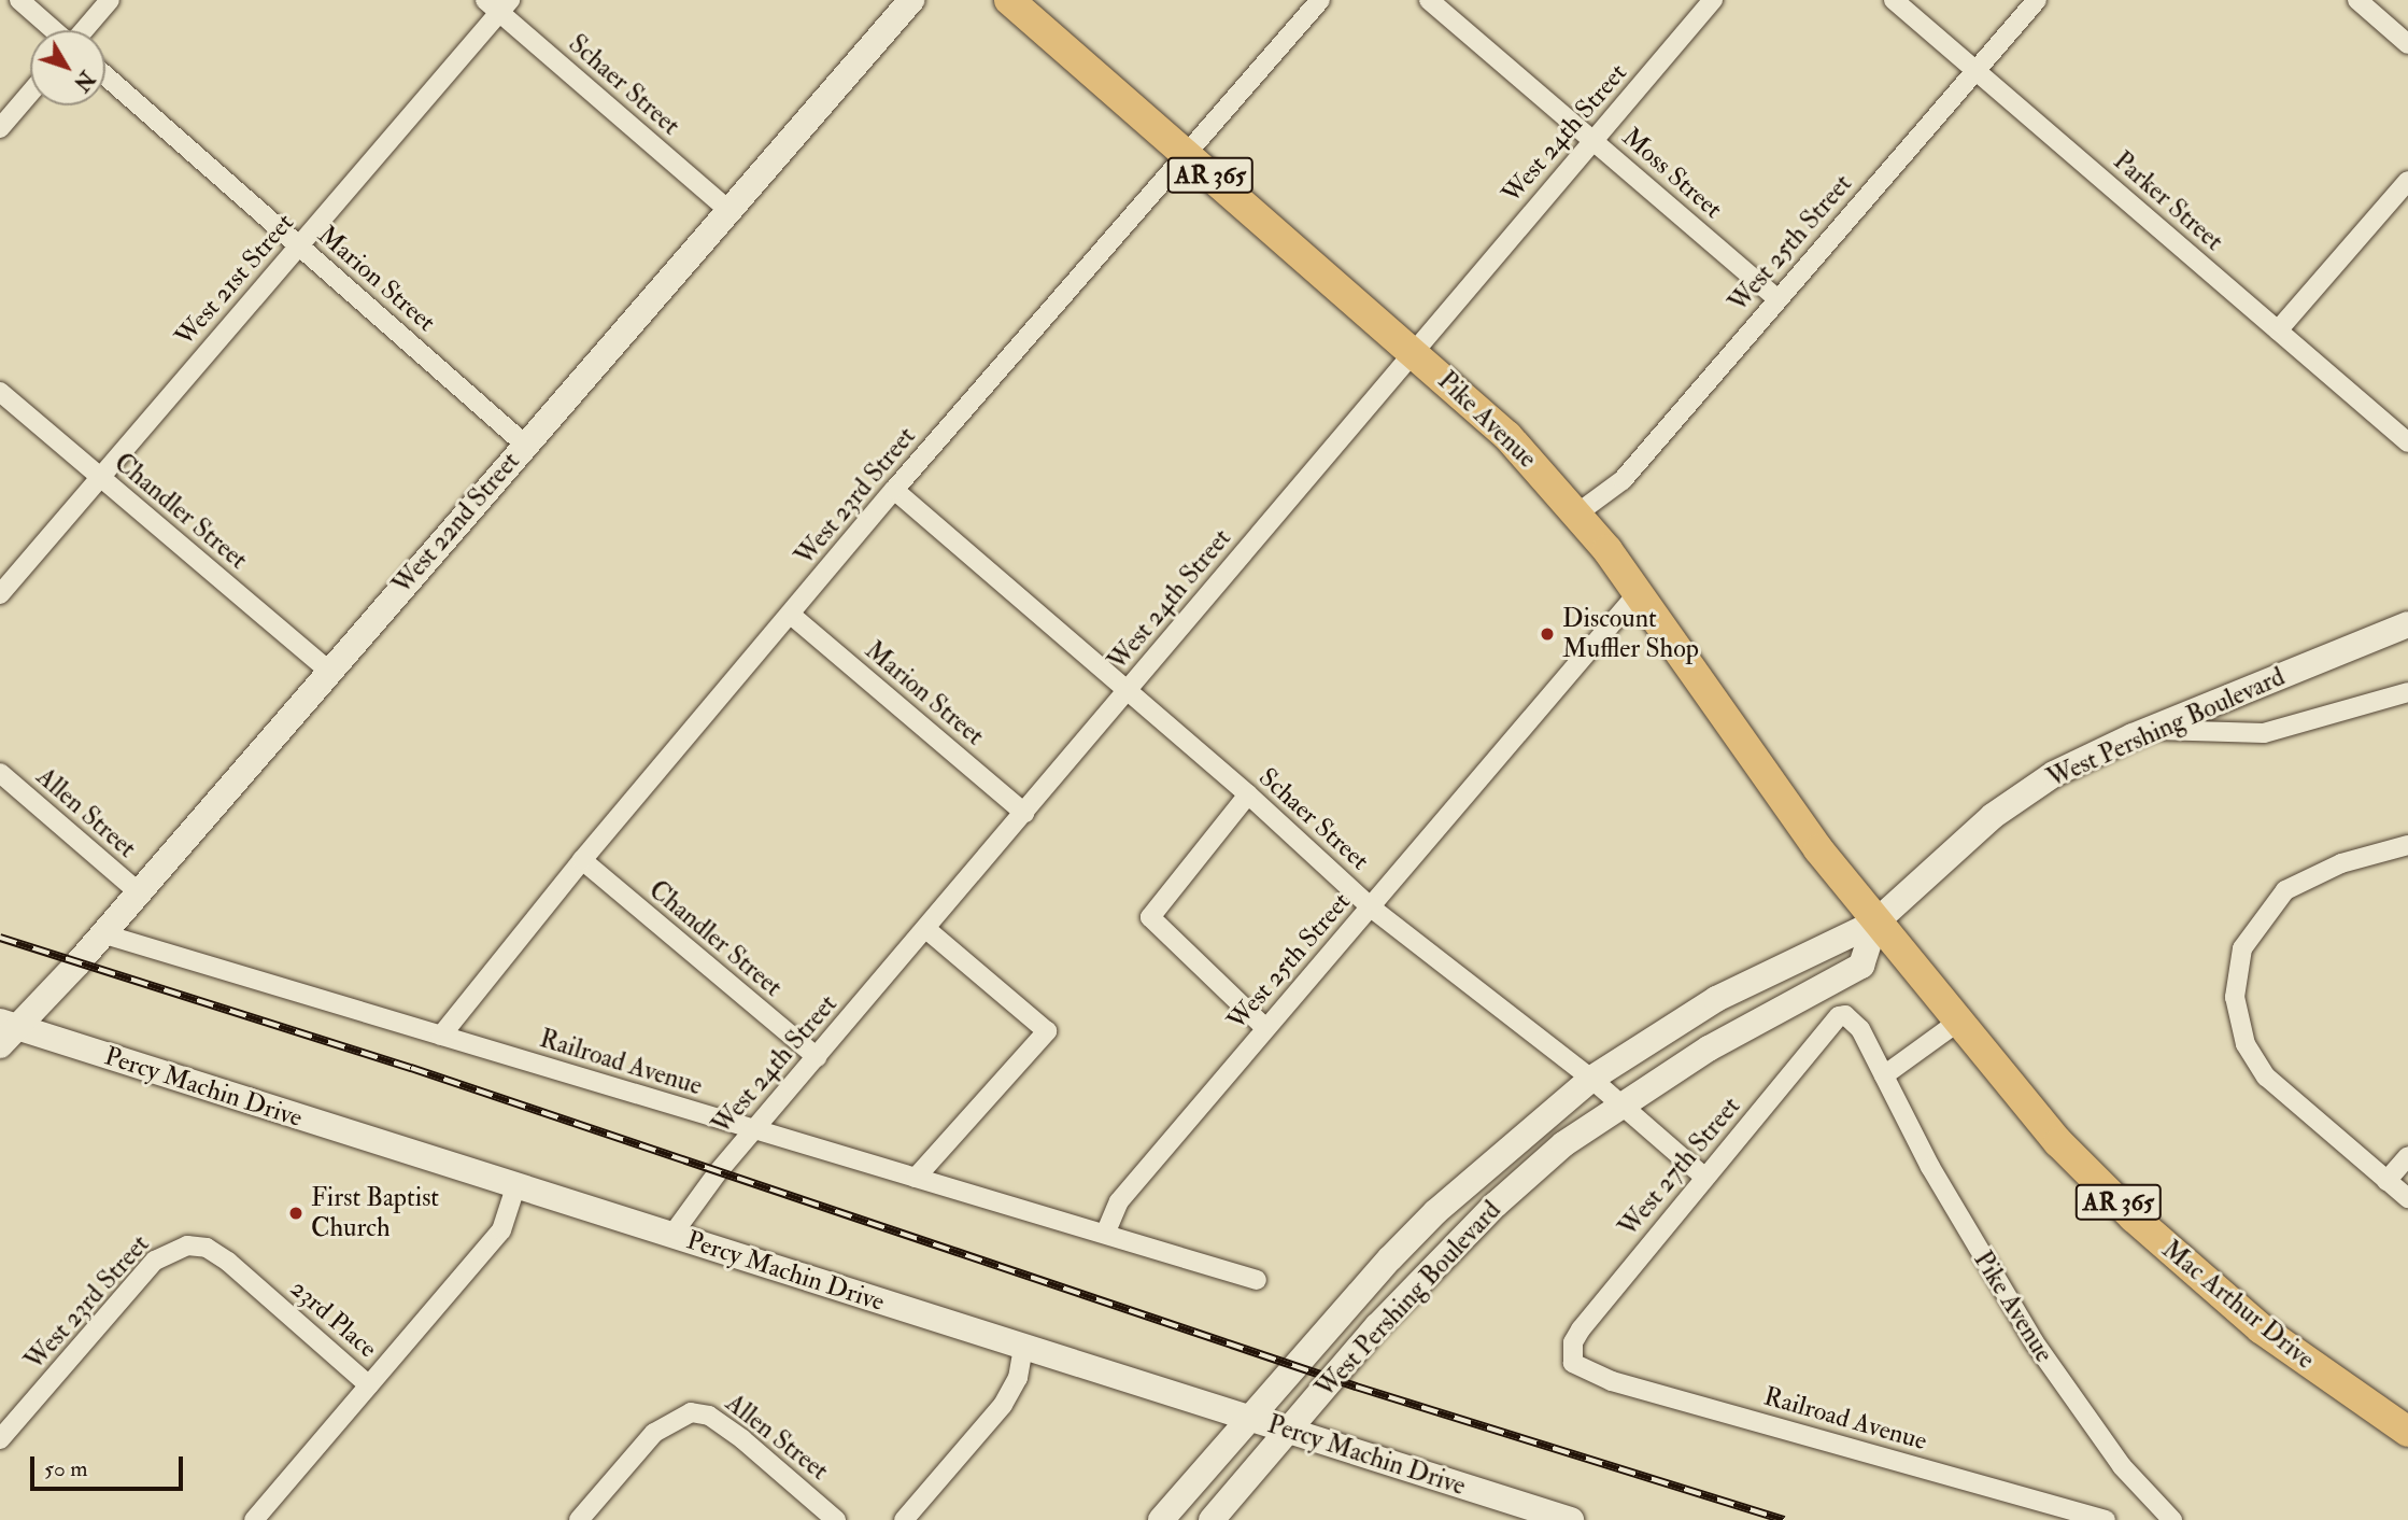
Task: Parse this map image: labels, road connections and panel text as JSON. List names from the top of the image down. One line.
{"streets":{"main road":["AR 365","Pike Avenue","West 22nd Street","West Pershing Boulevard","Percy Machin Drive","Mac Arthur Drive"],"street":["Schaer Street","West 24th Street","Moss Street","Parker Street","West 25th Street","Marion Street","West 21st Street","West 23rd Street","Chandler Street","Allen Street","Railroad Avenue","West 27th Street","23rd Place"]},"crossings":[["Schaer Street","West 24th Street"],["Schaer Street","West 25th Street"],["Schaer Street","West 21st Street"],["Schaer Street","West 23rd Street"],["Schaer Street","West 22nd Street"],["Schaer Street","West Pershing Boulevard"],["Schaer Street","West 27th Street"],["West 24th Street","Moss Street"],["West 24th Street","Marion Street"],["West 24th Street","Pike Avenue"],["West 24th Street","Chandler Street"],["West 24th Street","Railroad Avenue"],["West 24th Street","Percy Machin Drive"],["Moss Street","West 25th Street"],["Parker Street","West 25th Street"],["West 25th Street","Pike Avenue"],["West 25th Street","Railroad Avenue"],["Marion Street","West 21st Street"],["Marion Street","West 23rd Street"],["Marion Street","West 22nd Street"],["West 21st Street","Chandler Street"],["Pike Avenue","West 23rd Street"],["Pike Avenue","West Pershing Boulevard"],["Pike Avenue","West 27th Street"],["Pike Avenue","Mac Arthur Drive"],["West 23rd Street","Chandler Street"],["West 23rd Street","Railroad Avenue"],["West 23rd Street","23rd Place"],["Chandler Street","West 22nd Street"],["West 22nd Street","Allen Street"],["West 22nd Street","Railroad Avenue"],["West 22nd Street","Percy Machin Drive"],["West Pershing Boulevard","Percy Machin Drive"],["West Pershing Boulevard","Mac Arthur Drive"],["Railroad Avenue","West 27th Street"]],"places":["Discount Muffler Shop","First Baptist Church"],"scale_bar":"50 m","north":"bottom right"}
